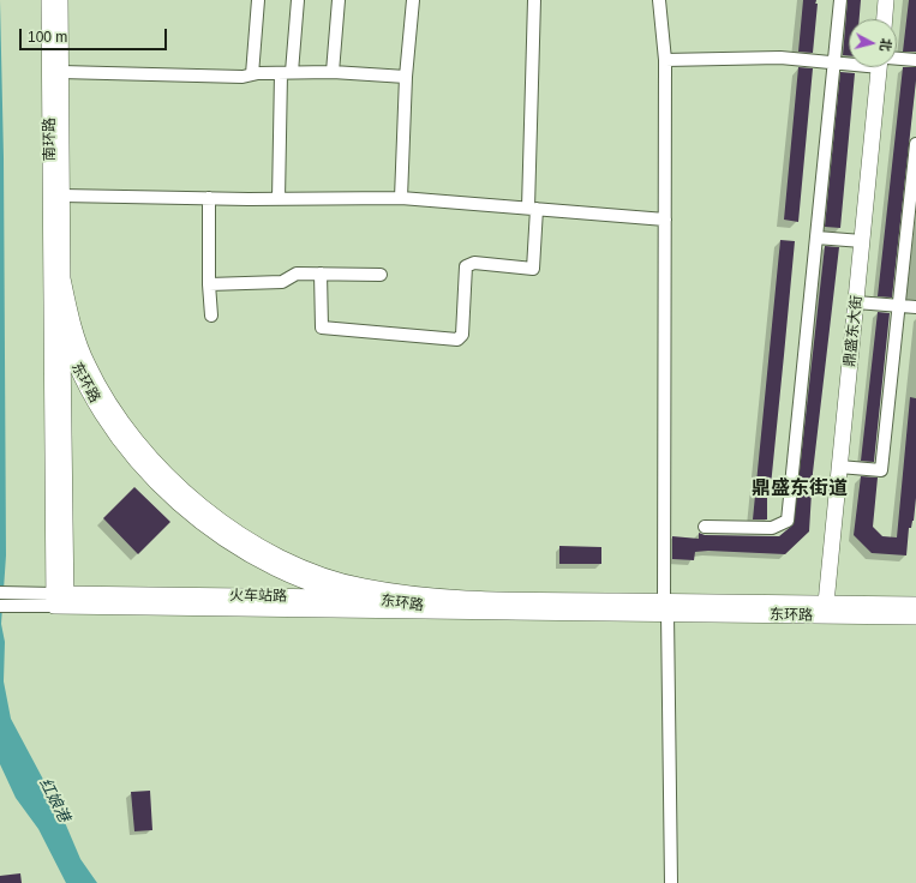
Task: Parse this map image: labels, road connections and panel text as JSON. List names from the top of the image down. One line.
{"streets":{"main road":["南环路","鼎盛东大街","东环路","火车站路"]},"crossings":[["南环路","东环路"],["鼎盛东大街","东环路"],["东环路","火车站路"]],"districts":["鼎盛东街道"],"water":["红娘港"],"scale_bar":"100 m","north":"right"}
